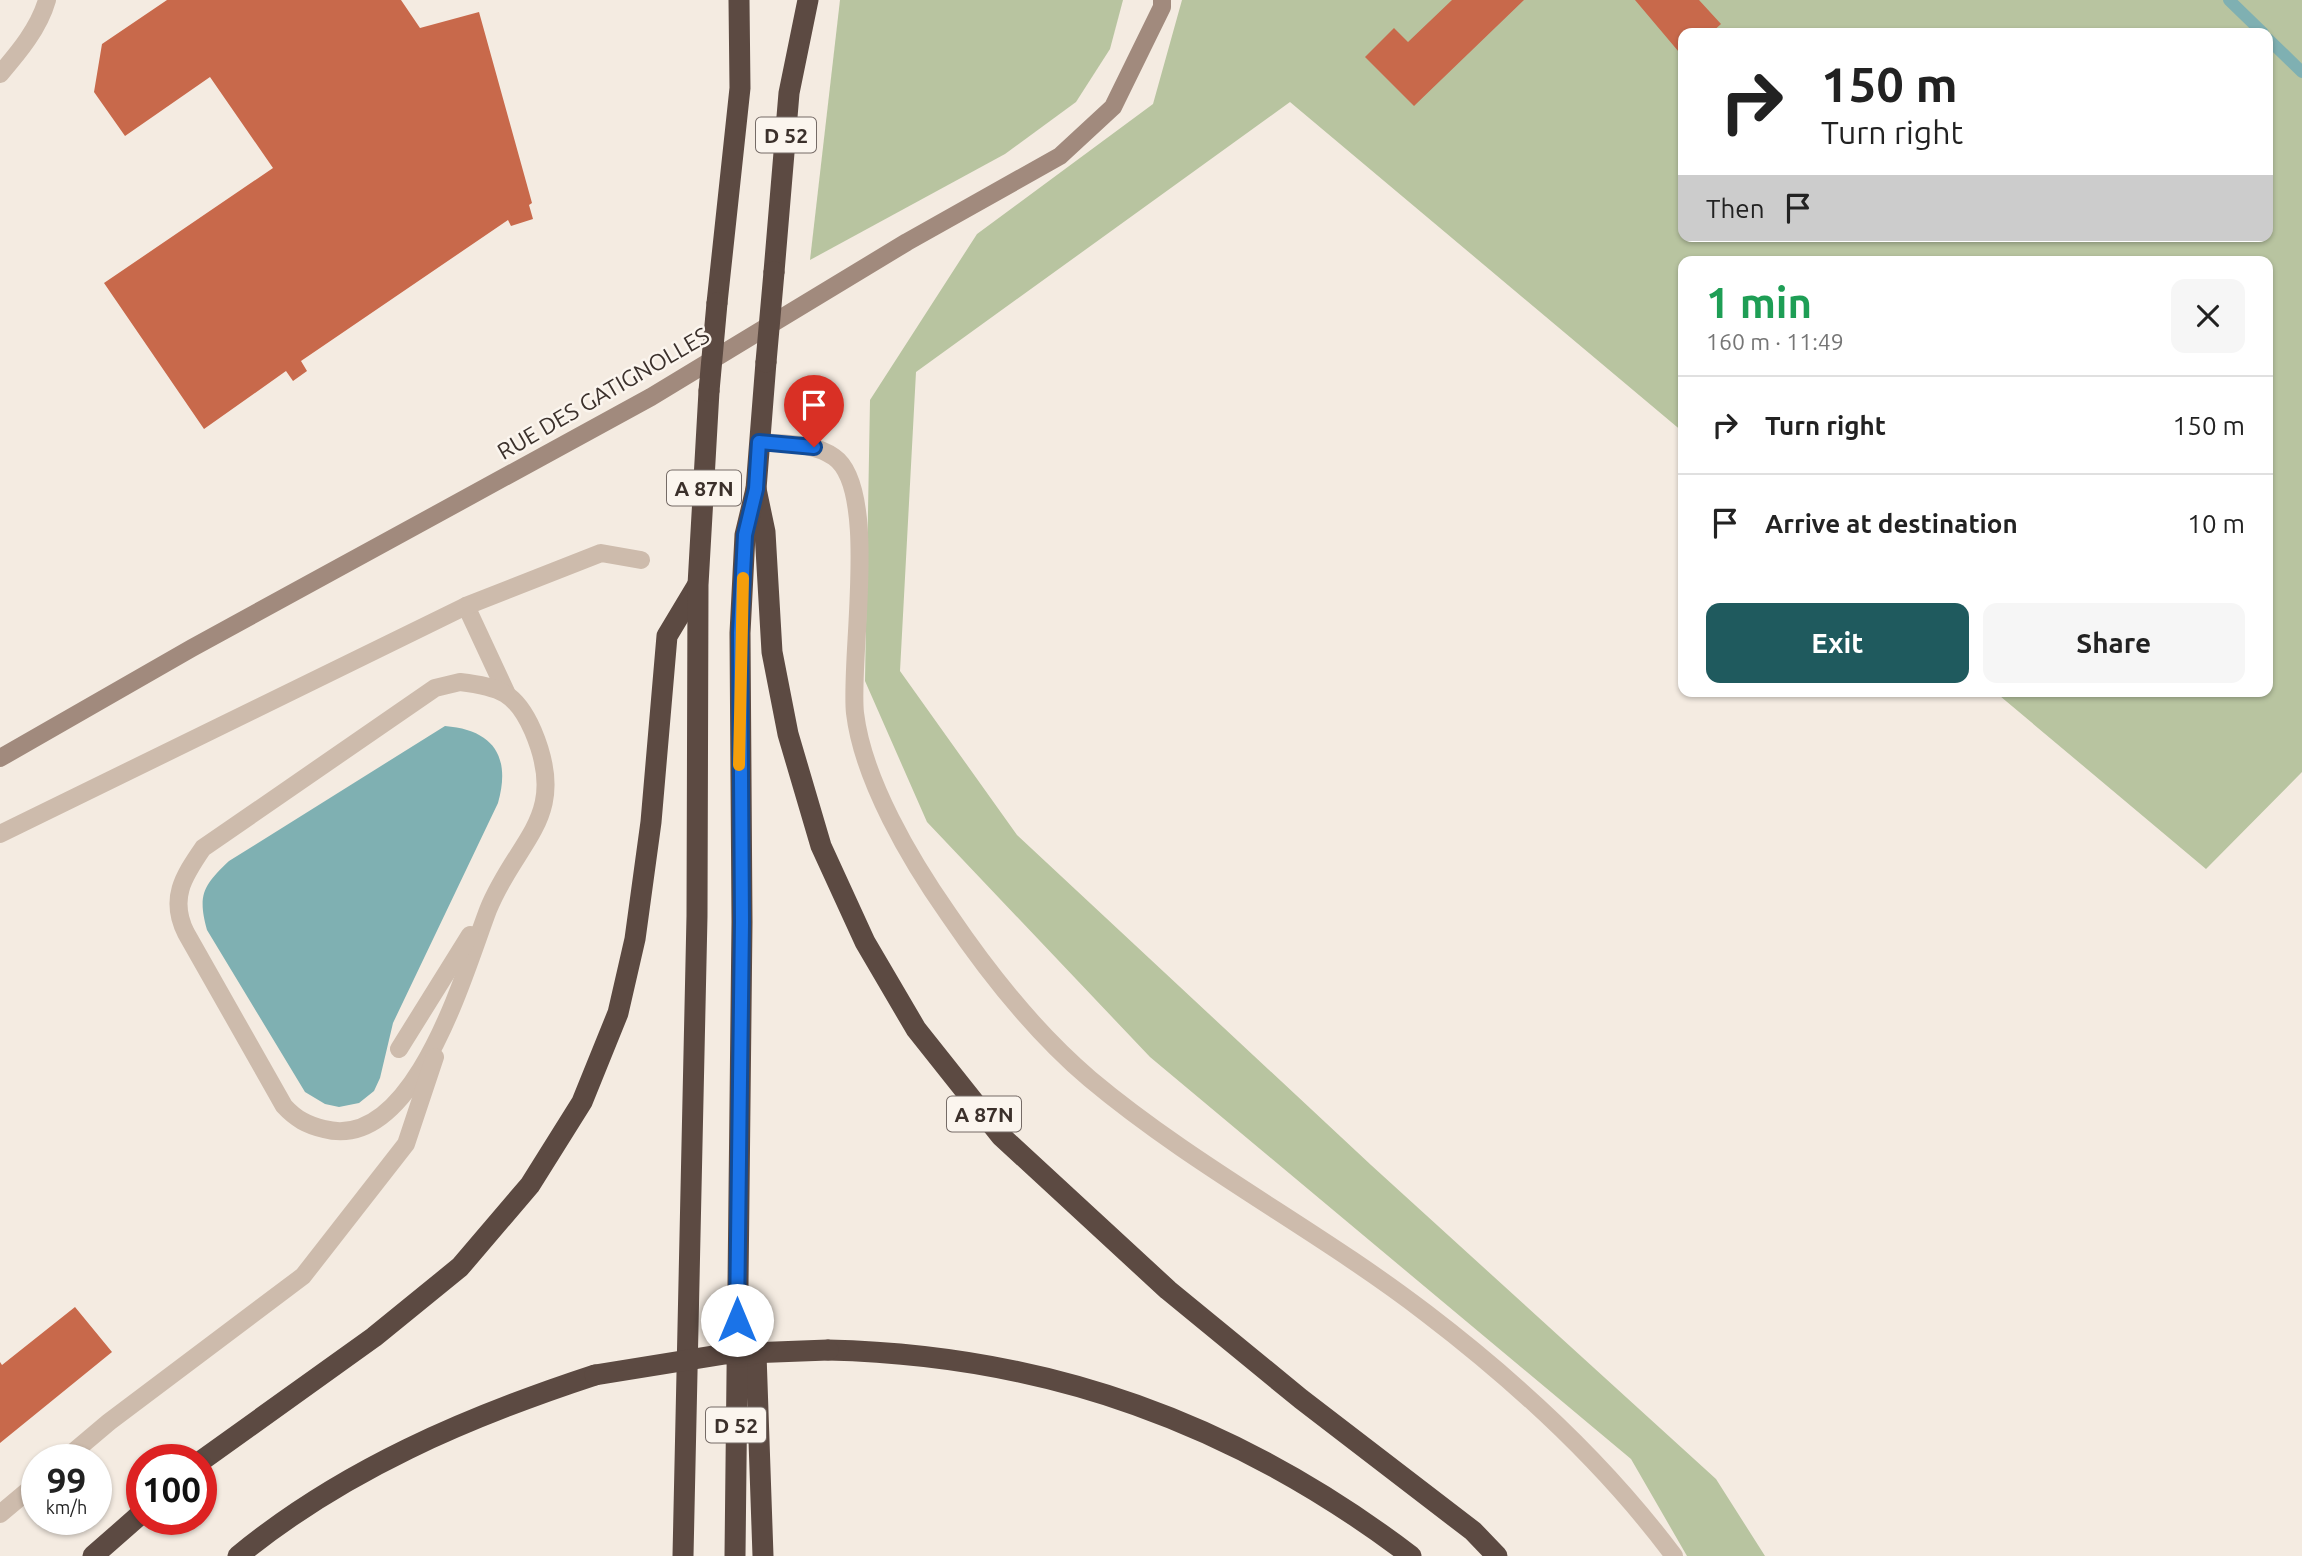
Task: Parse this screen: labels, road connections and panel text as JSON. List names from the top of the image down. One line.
{"streets":{"highway":["D 52","A 87N"],"street":["RUE DES GATIGNOLLES"]},"crossings":[["D 52","A 87N"]],"page":{"turn":["150 m","Turn right"],"then":"Then","heading":["1 min","160 m · 11:49"],"list":[{"name":"Turn right","value":"150 m"},{"name":"Arrive at destination","value":"10 m"}],"buttons":["Exit","Share"],"speed":"99 km/h","limit":"100"}}
